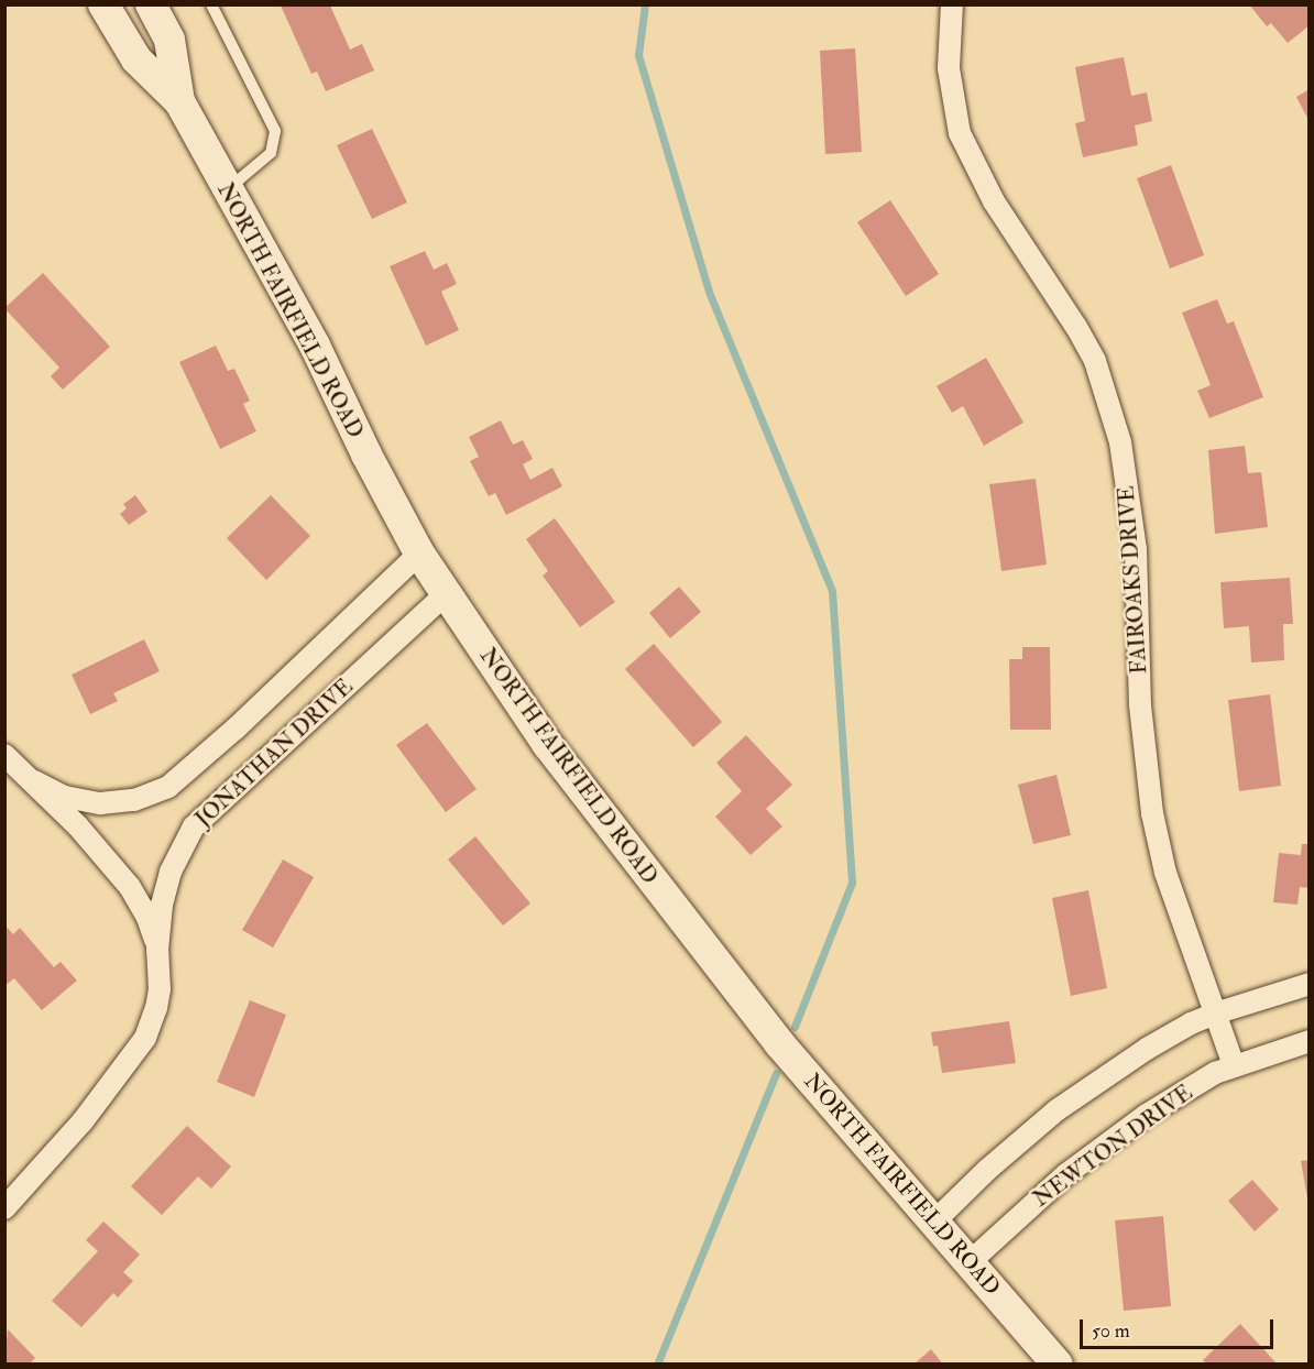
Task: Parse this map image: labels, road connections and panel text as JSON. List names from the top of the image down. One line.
{"streets":{"main road":["NORTH FAIRFIELD ROAD"],"street":["FAIROAKS DRIVE","JONATHAN DRIVE","NEWTON DRIVE"]},"crossings":[["NORTH FAIRFIELD ROAD","JONATHAN DRIVE"],["NORTH FAIRFIELD ROAD","NEWTON DRIVE"],["FAIROAKS DRIVE","NEWTON DRIVE"]],"scale_bar":"50 m"}
